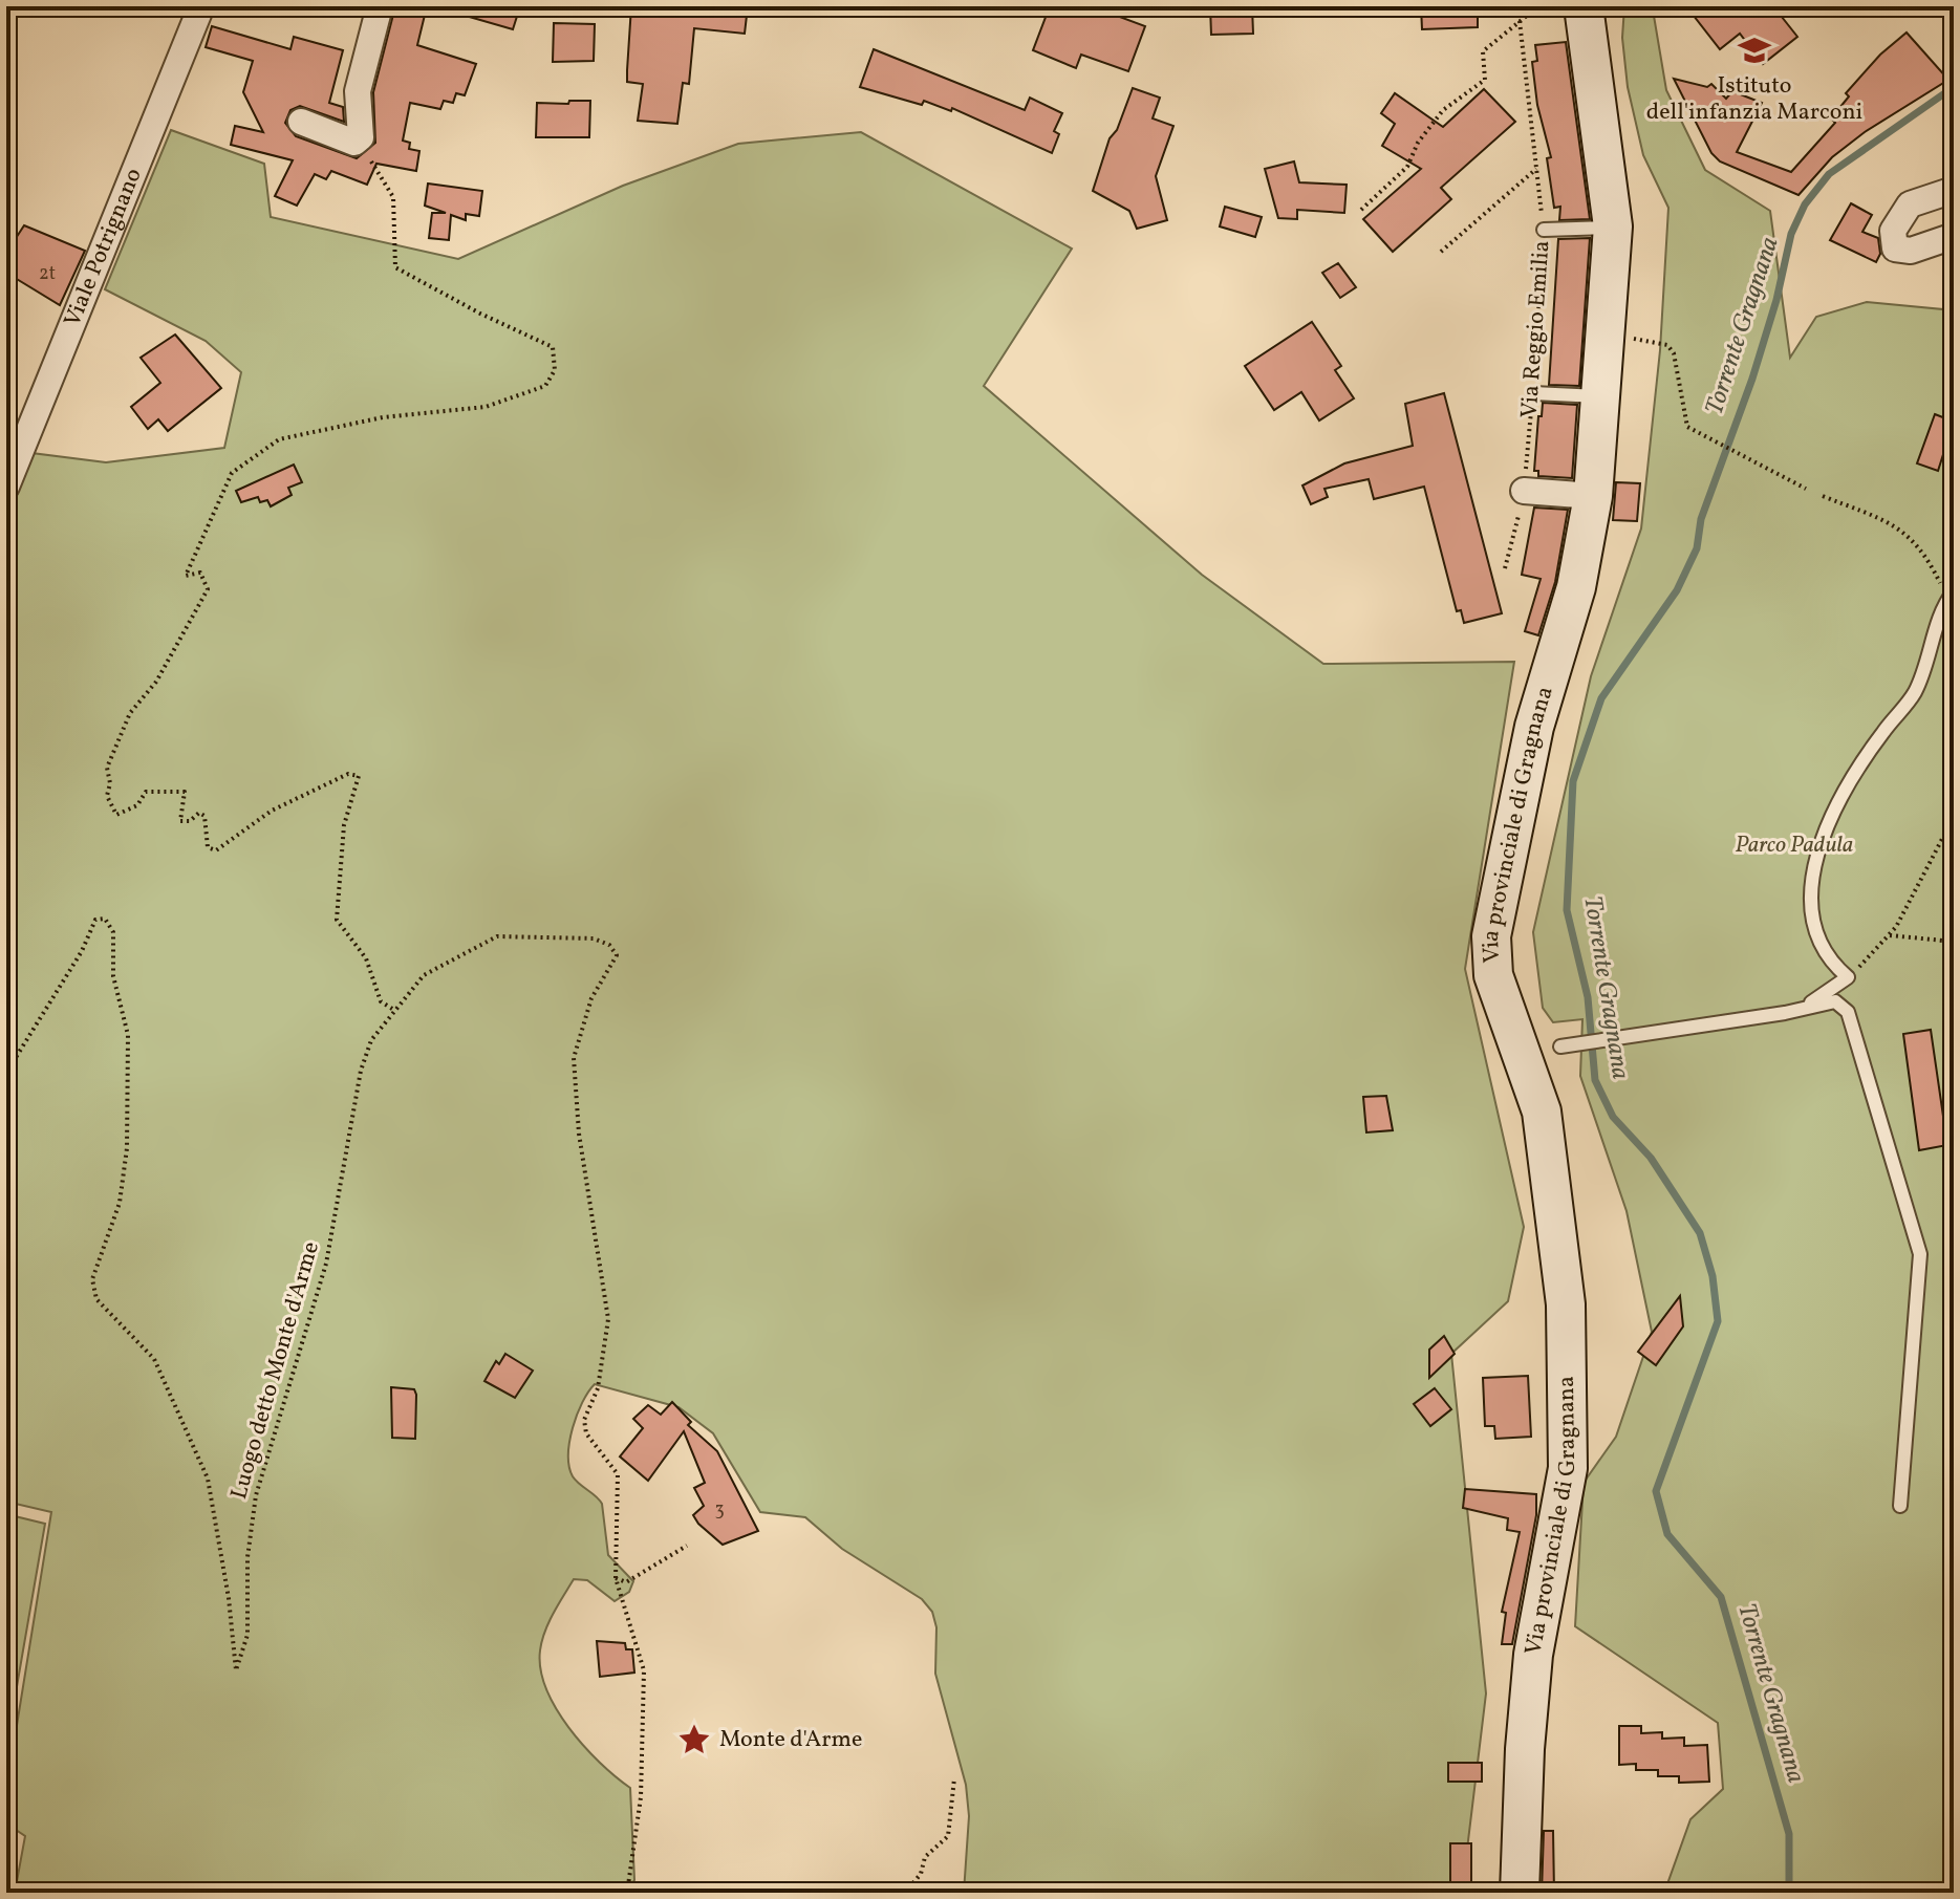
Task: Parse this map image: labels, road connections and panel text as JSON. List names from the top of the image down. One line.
{"streets":{"main road":["Via provinciale di Gragnana"],"street":["Viale Potrignano"],"path":["Via Reggio Emilia","Luogo detto Monte d'Arme"]},"water":["Torrente Gragnana"],"parks":["Parco Padula"],"places":{"school or university":["Istituto dell'infanzia Marconi"],"place":["Monte d'Arme"]},"house_numbers":["2t","3"]}
